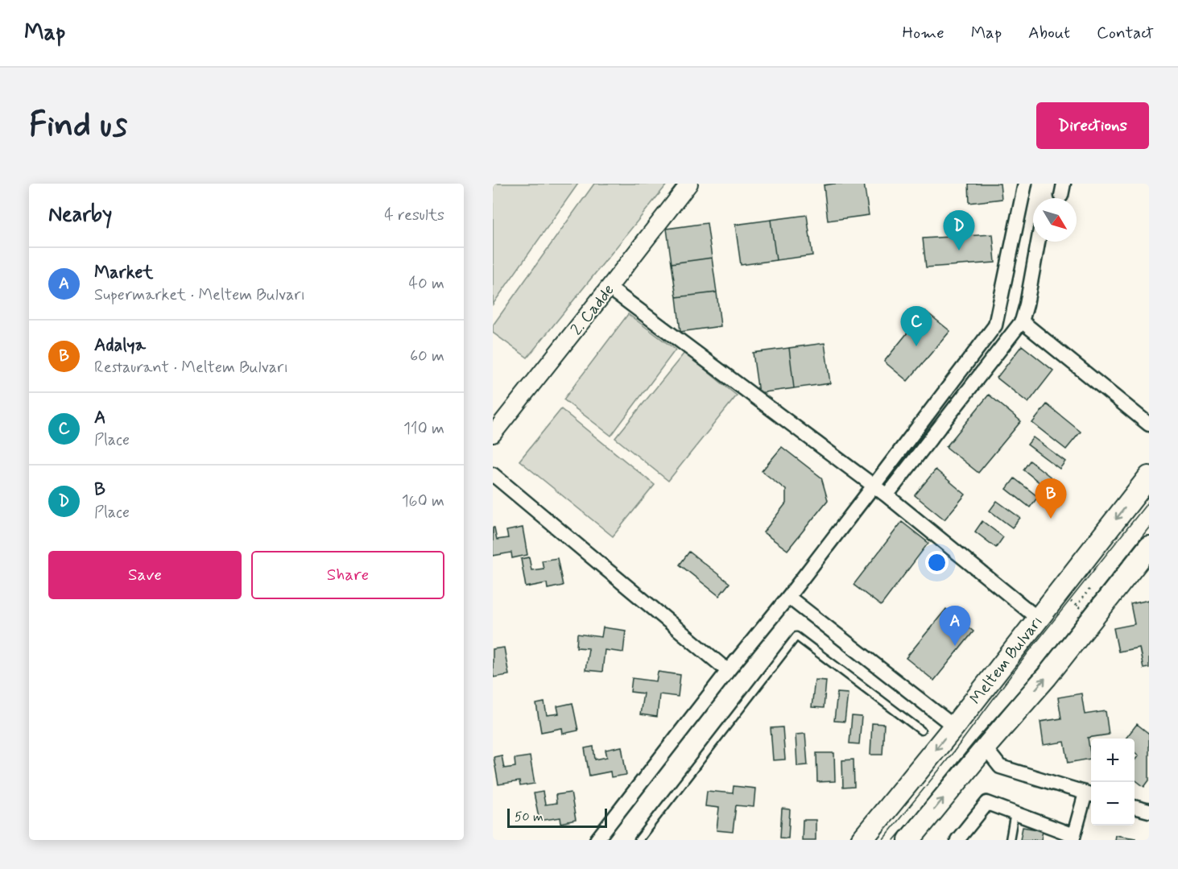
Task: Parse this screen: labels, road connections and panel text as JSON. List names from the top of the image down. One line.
{"streets":{"main road":["Meltem Bulvarı"],"street":["2. Cadde"]},"scale_bar":"50 m","north":"bottom right","page":{"header":"Map","nav":["Home","Map","About","Contact"],"buttons":["Directions",["Save","Share"]],"title":"Find us","heading":["Nearby","4 results"],"pins":["D","C","B","A"],"list":[{"mark":"A","name":"Market","note":"Supermarket · Meltem Bulvarı","value":"40 m"},{"mark":"B","name":"Adalya","note":"Restaurant · Meltem Bulvarı","value":"60 m"},{"mark":"C","name":"A","note":"Place","value":"110 m"},{"mark":"D","name":"B","note":"Place","value":"160 m"}],"map_buttons":["+","−"],"scale":"50 m"}}
